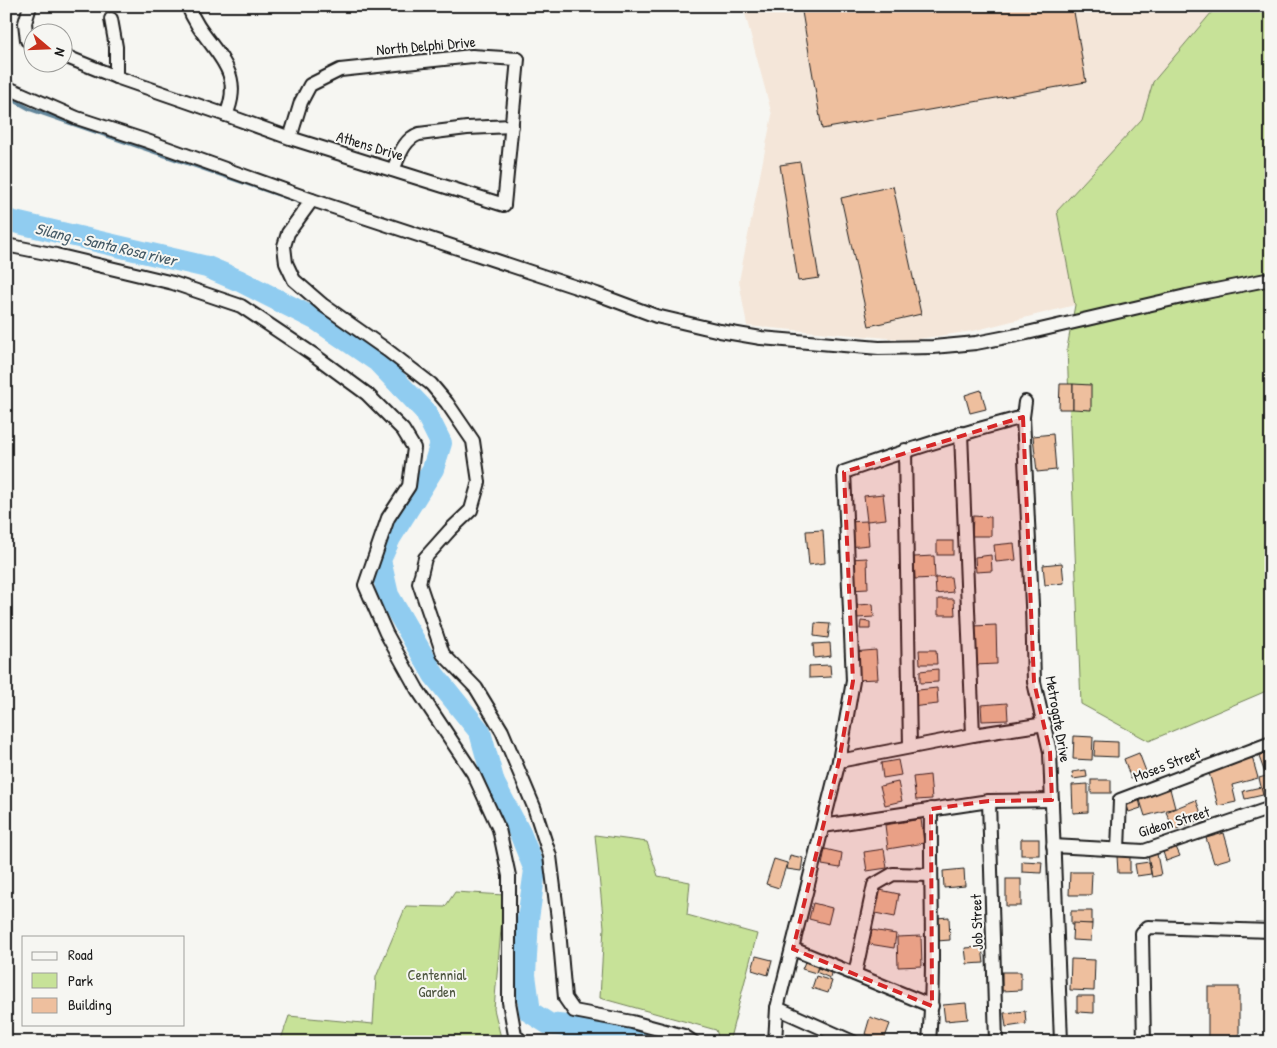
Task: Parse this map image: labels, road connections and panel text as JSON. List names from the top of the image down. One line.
{"streets":{"street":["North Delphi Drive","Athens Drive","Metrogate Drive","Moses Street","Gideon Street","Job Street"]},"crossings":[["North Delphi Drive","Athens Drive"],["Metrogate Drive","Gideon Street"],["Moses Street","Gideon Street"]],"water":["Silang - Santa Rosa river"],"parks":["Centennial Garden"],"legend":["Road","Park","Building"],"north":"right"}
